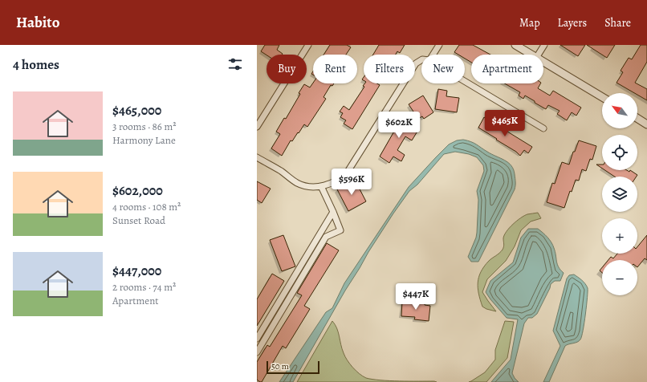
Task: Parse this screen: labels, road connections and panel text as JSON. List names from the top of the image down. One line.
{"scale_bar":"50 m","north":"top left","page":{"header":"Habito","nav":["Map","Layers","Share"],"heading":"4 homes","chip":["Buy","Rent","Filters","New","Apartment"],"list":[{"name":"$465,000","note":"3 rooms · 86 m² · Harmony Lane"},{"name":"$602,000","note":"4 rooms · 108 m² · Sunset Road"},{"name":"$447,000","note":"2 rooms · 74 m² · Apartment"}],"map_buttons":["+","−"],"price":["$465K","$602K","$596K","$447K"],"scale":"50 m"}}
